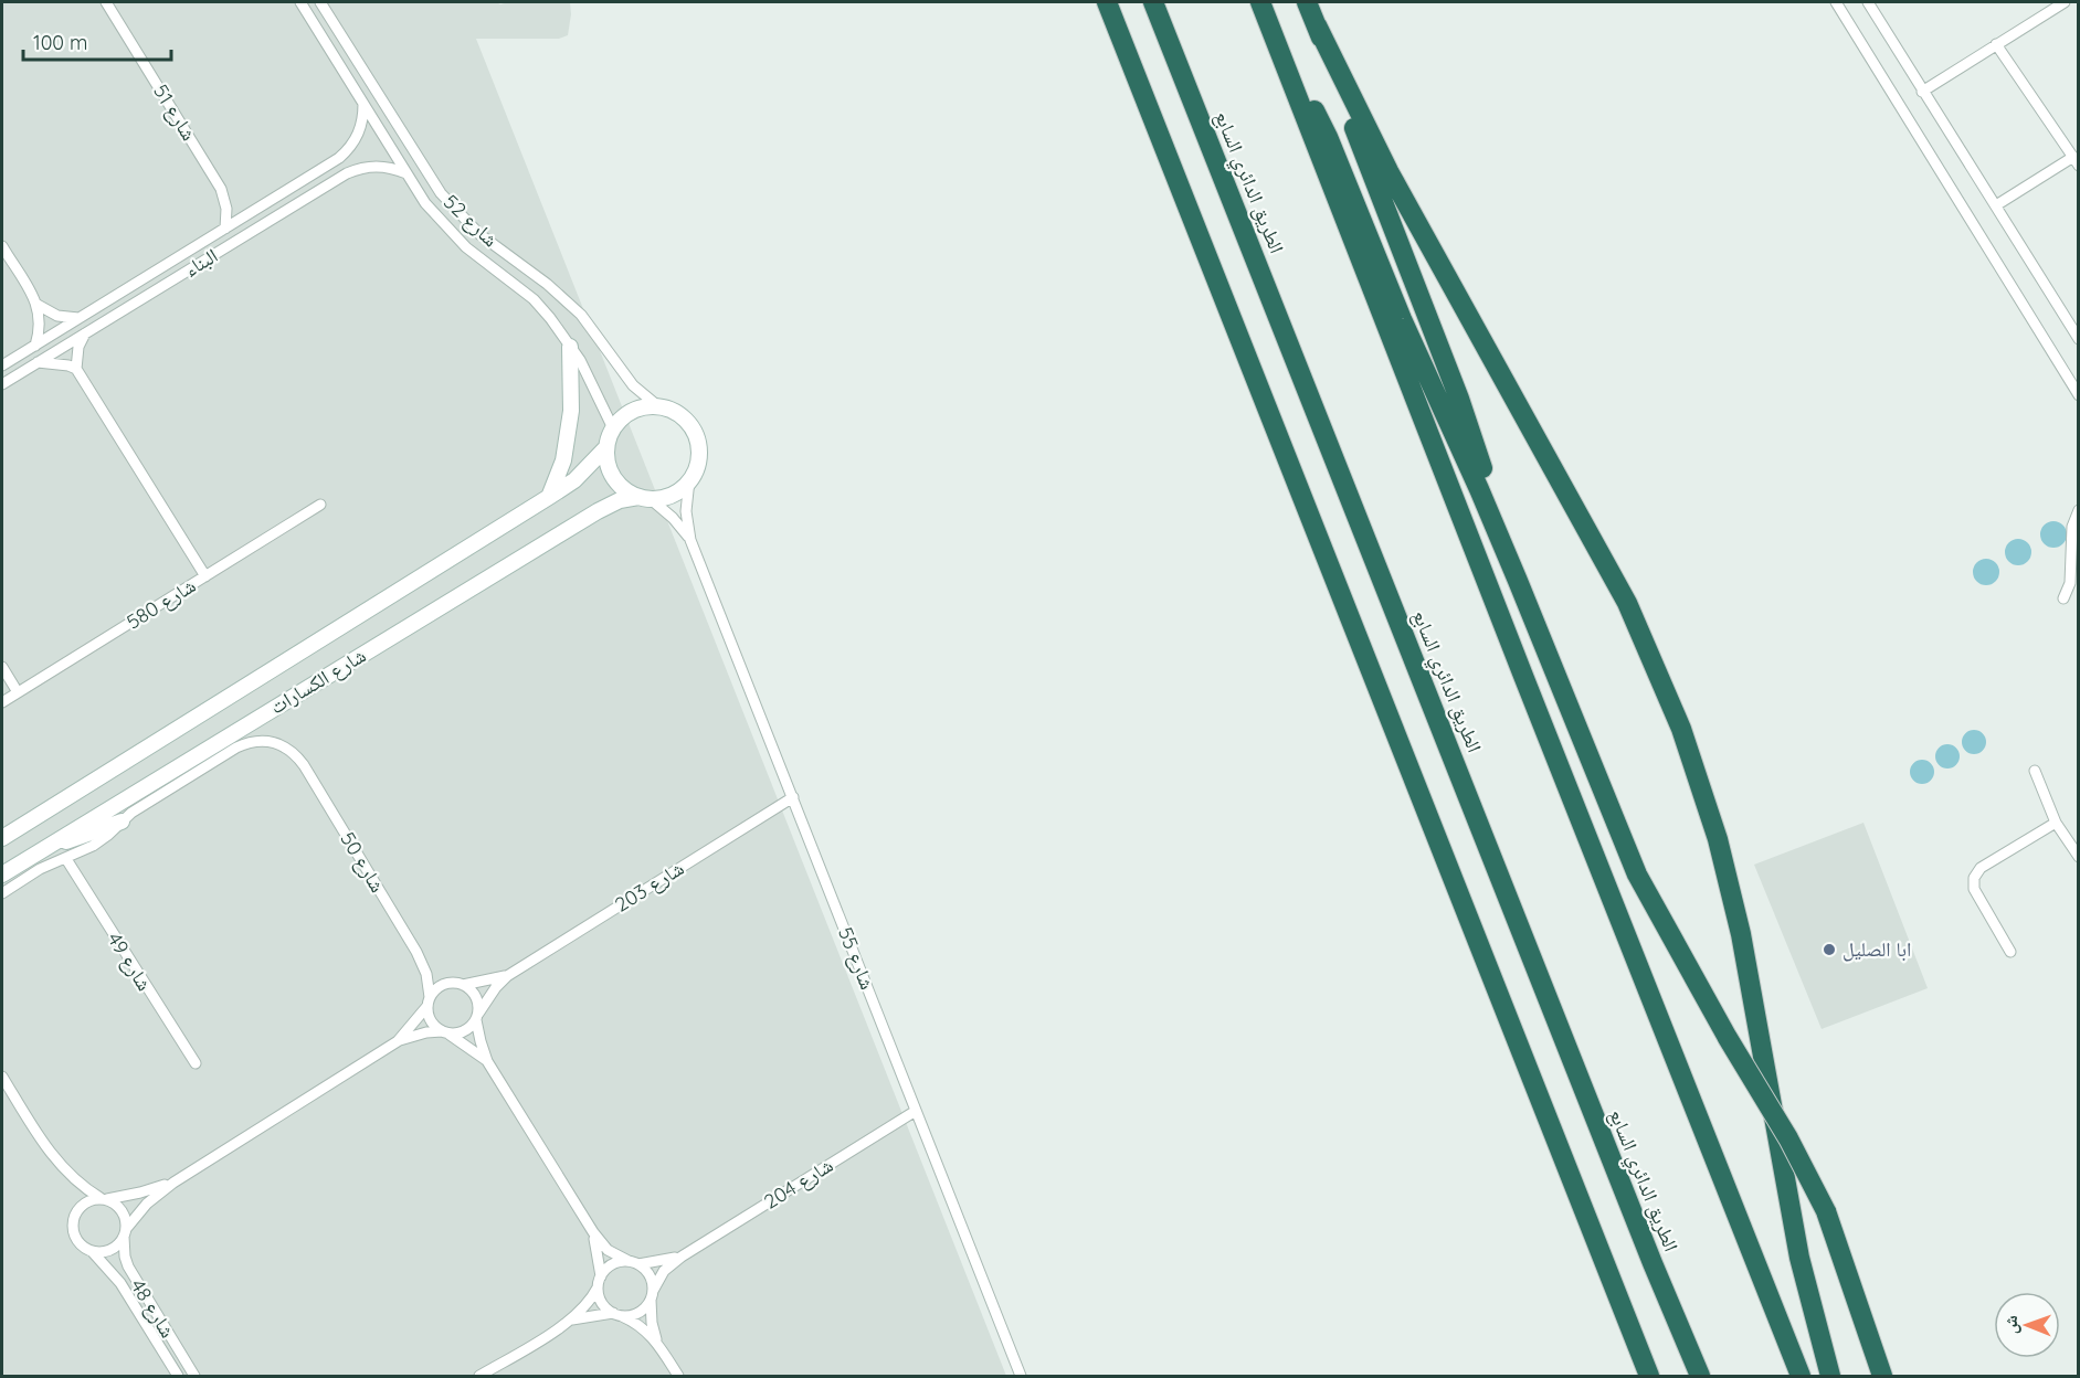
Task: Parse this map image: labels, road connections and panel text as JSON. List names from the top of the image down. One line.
{"streets":{"highway":["الطريق الدائري السابع"],"street":["شارع 51","شارع 52","البناء","شارع 580","شارع الكسارات","شارع 50","شارع 203","شارع 55","شارع 49","شارع 204","شارع 48"]},"crossings":[["شارع 51","البناء"],["شارع 52","البناء"],["شارع 52","شارع الكسارات"],["شارع 52","شارع 55"],["شارع الكسارات","شارع 50"],["شارع الكسارات","شارع 55"],["شارع الكسارات","شارع 49"],["شارع 50","شارع 203"],["شارع 203","شارع 55"],["شارع 55","شارع 204"]],"places":["ابا الصليل"],"scale_bar":"100 m","north":"left"}
